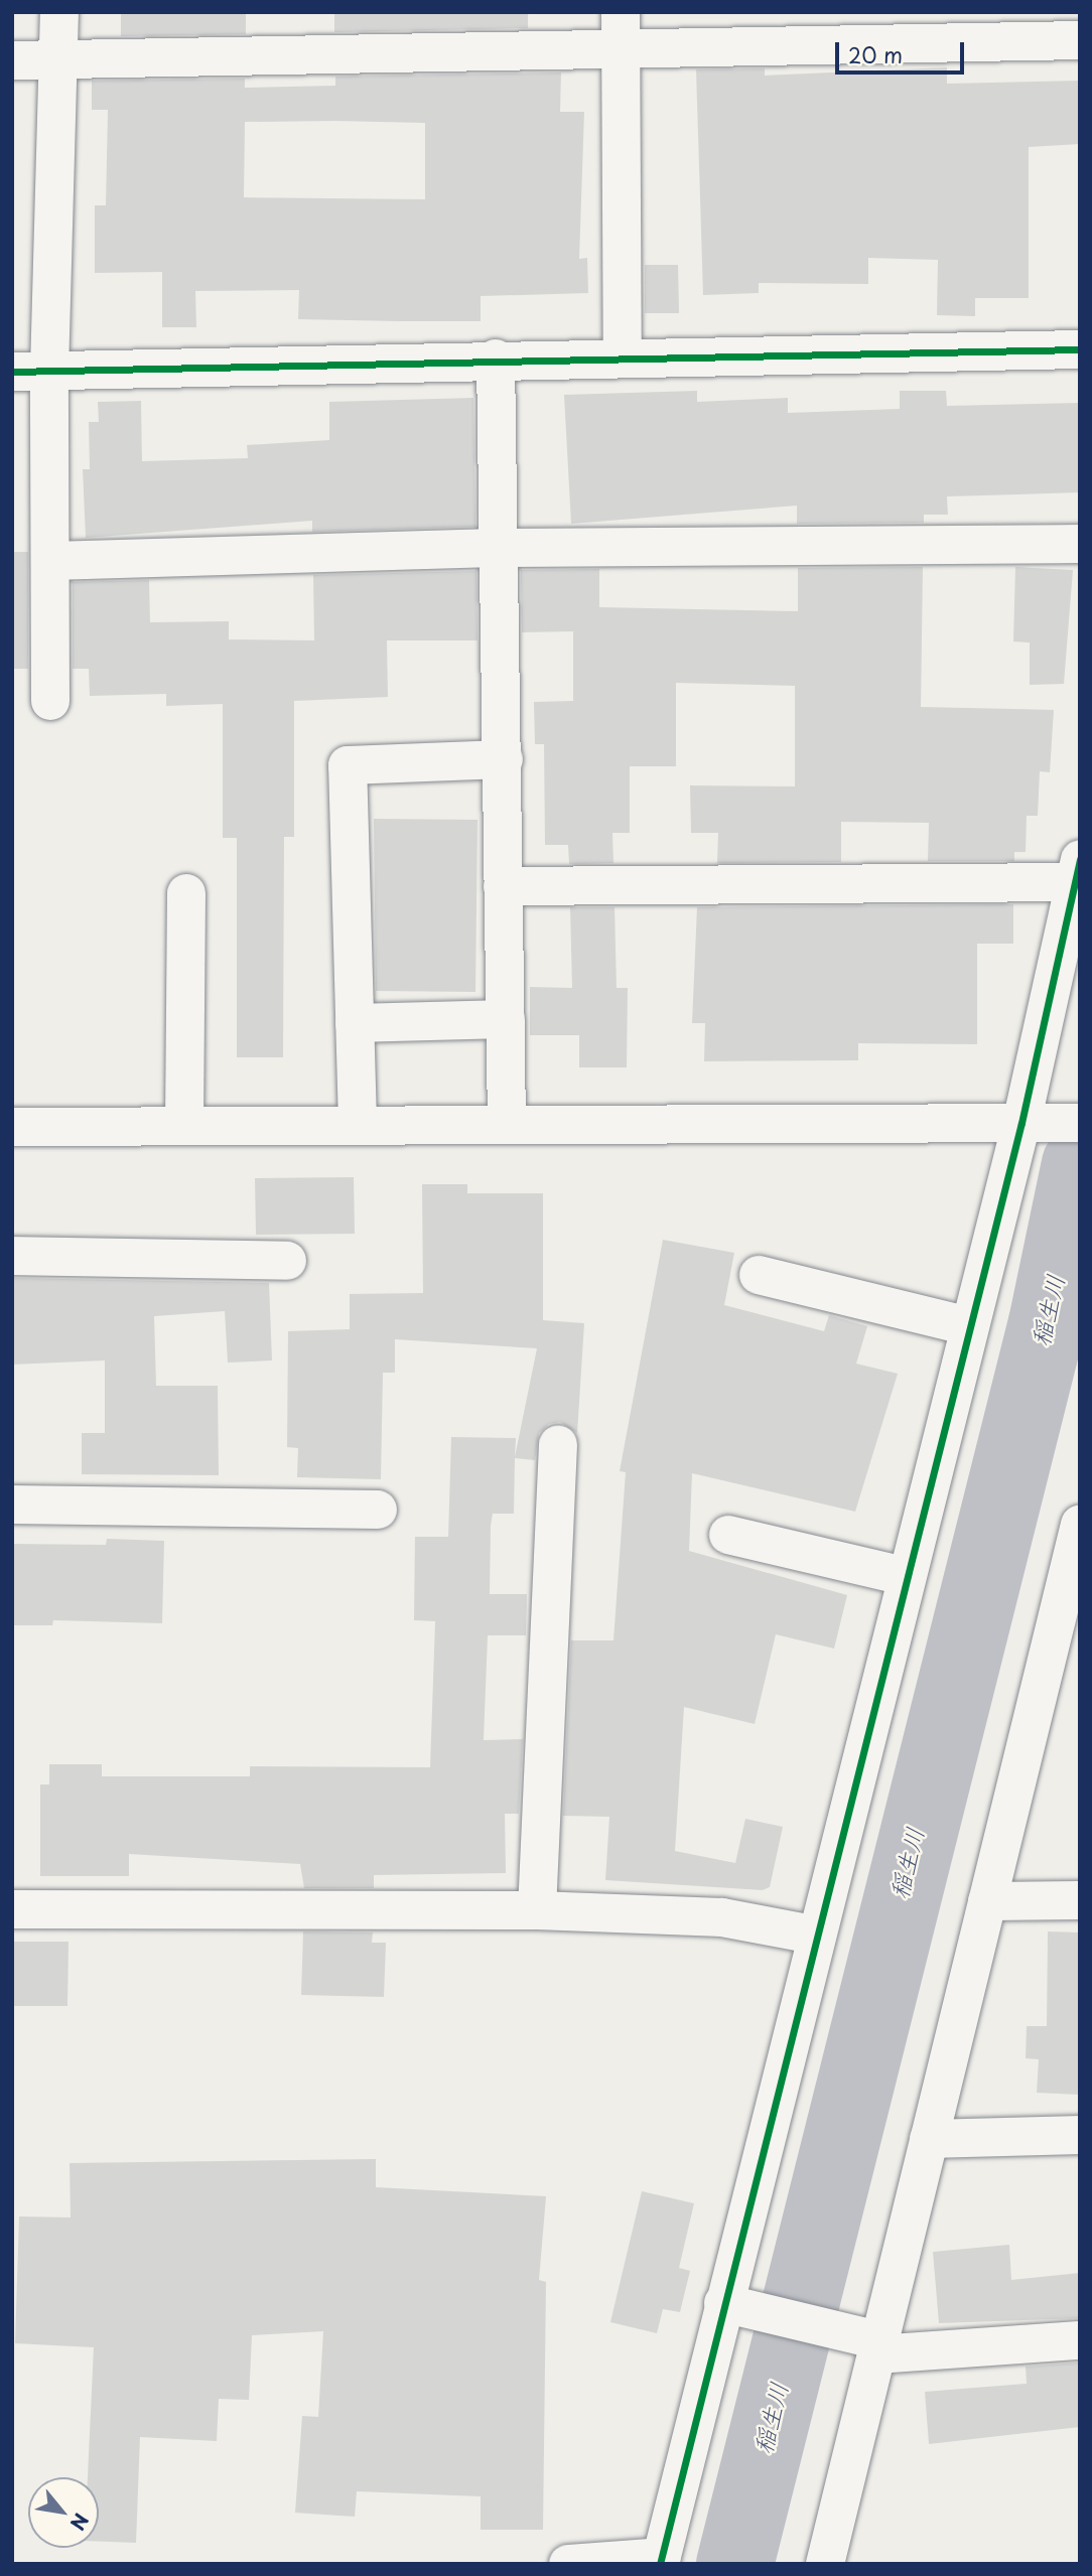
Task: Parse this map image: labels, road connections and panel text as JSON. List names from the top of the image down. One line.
{"water":["稲生川"],"scale_bar":"20 m","north":"bottom right"}
